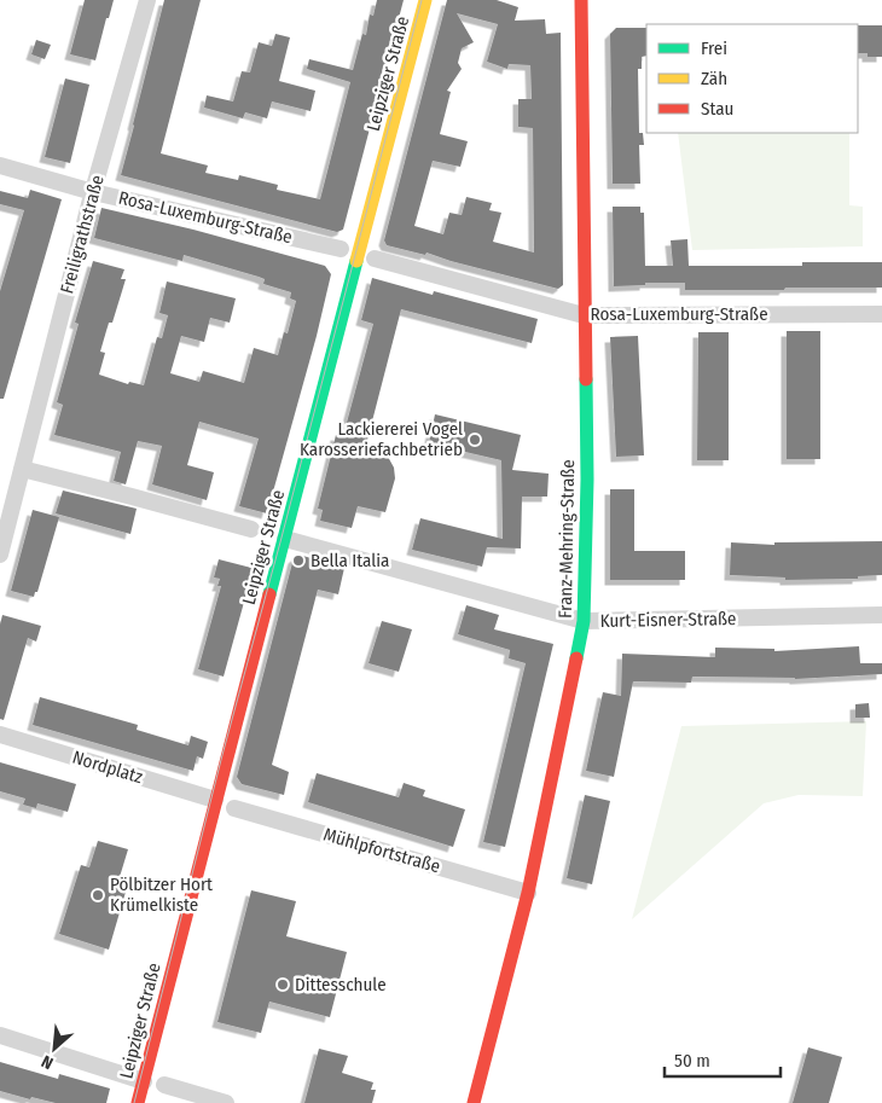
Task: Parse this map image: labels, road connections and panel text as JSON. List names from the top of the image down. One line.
{"streets":{"street":["Leipziger Straße","Rosa-Luxemburg-Straße","Freiligrathstraße","Franz-Mehring-Straße","Kurt-Eisner-Straße","Nordplatz","Mühlpfortstraße"]},"crossings":[["Leipziger Straße","Kurt-Eisner-Straße"],["Leipziger Straße","Nordplatz"],["Rosa-Luxemburg-Straße","Freiligrathstraße"],["Rosa-Luxemburg-Straße","Franz-Mehring-Straße"],["Franz-Mehring-Straße","Kurt-Eisner-Straße"],["Franz-Mehring-Straße","Mühlpfortstraße"]],"places":["Lackiererei Vogel Karosseriefachbetrieb","Bella Italia","Pölbitzer Hort Krümelkiste","Dittesschule"],"legend":["Frei","Zäh","Stau"],"scale_bar":"50 m","north":"bottom left"}
